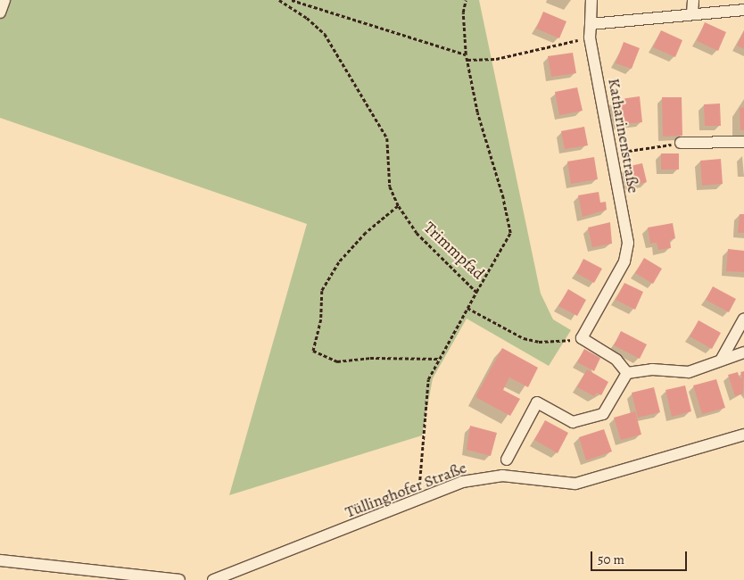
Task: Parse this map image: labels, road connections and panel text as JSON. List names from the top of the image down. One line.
{"streets":{"street":["Katharinenstraße","Tüllinghofer Straße"],"path":["Trimmpfad"]},"scale_bar":"50 m"}
